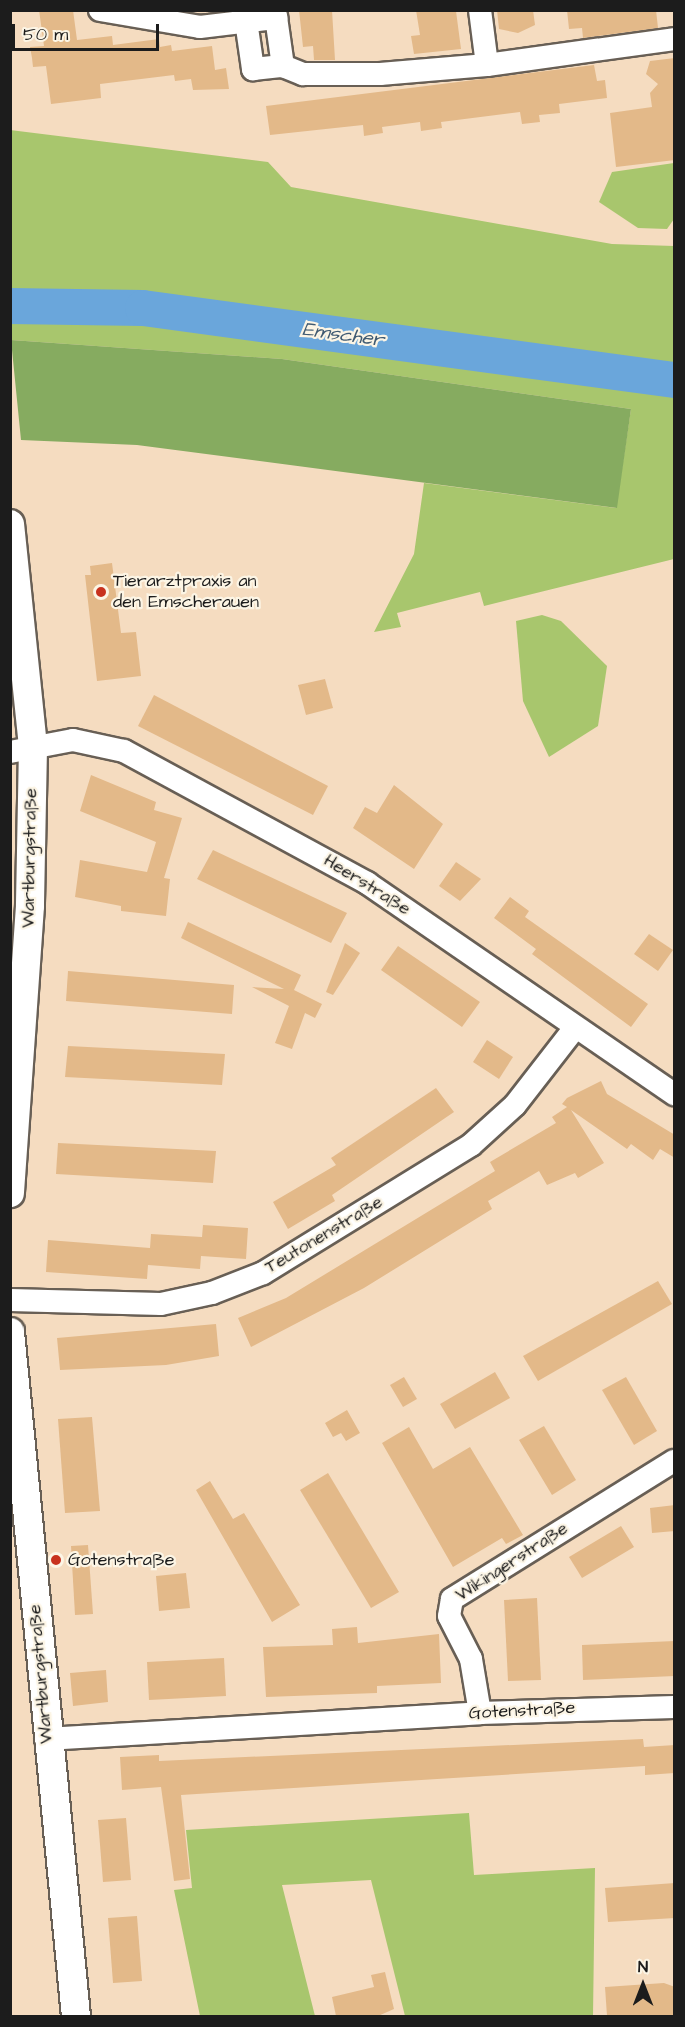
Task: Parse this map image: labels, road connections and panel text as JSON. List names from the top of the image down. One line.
{"streets":{"main road":["Wartburgstraße"],"street":["Heerstraße","Teutonenstraße","Wikingerstraße","Gotenstraße"]},"crossings":[["Wartburgstraße","Heerstraße"],["Wartburgstraße","Gotenstraße"],["Heerstraße","Teutonenstraße"],["Wikingerstraße","Gotenstraße"]],"water":["Emscher"],"places":["Tierarztpraxis an den Emscherauen","Gotenstraße"],"scale_bar":"50 m","north":"top"}
